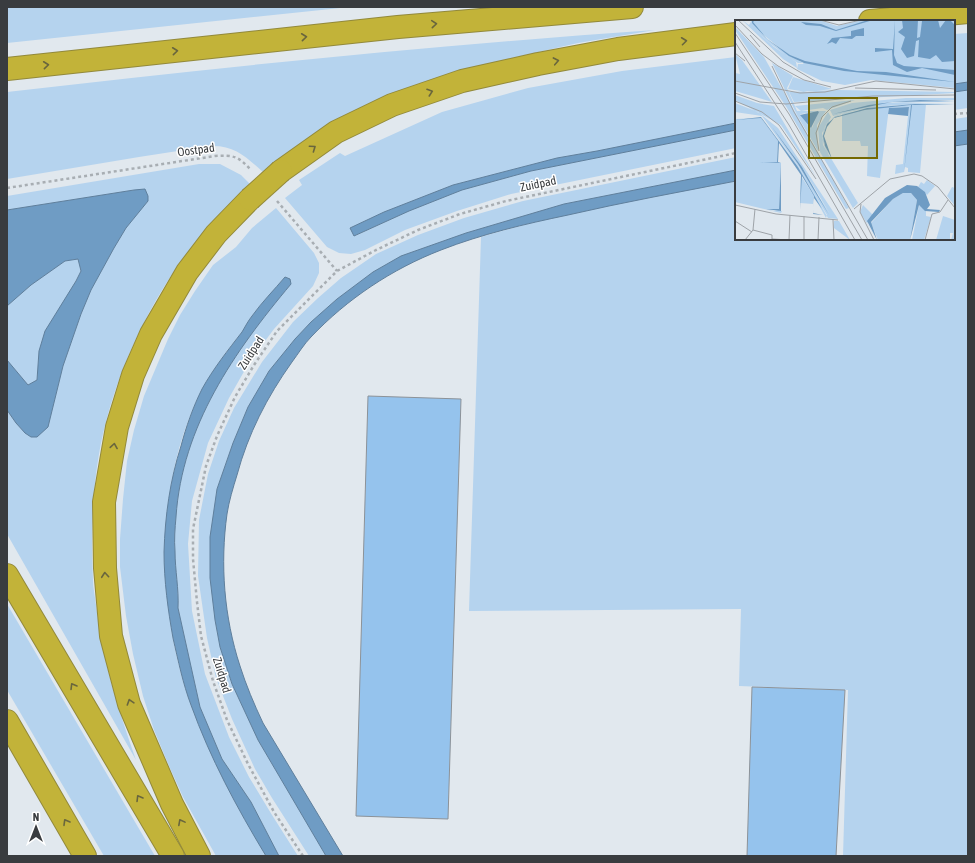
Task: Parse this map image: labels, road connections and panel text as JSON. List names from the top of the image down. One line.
{"streets":{"path":["Oostpad","Zuidpad"]},"north":"top"}
